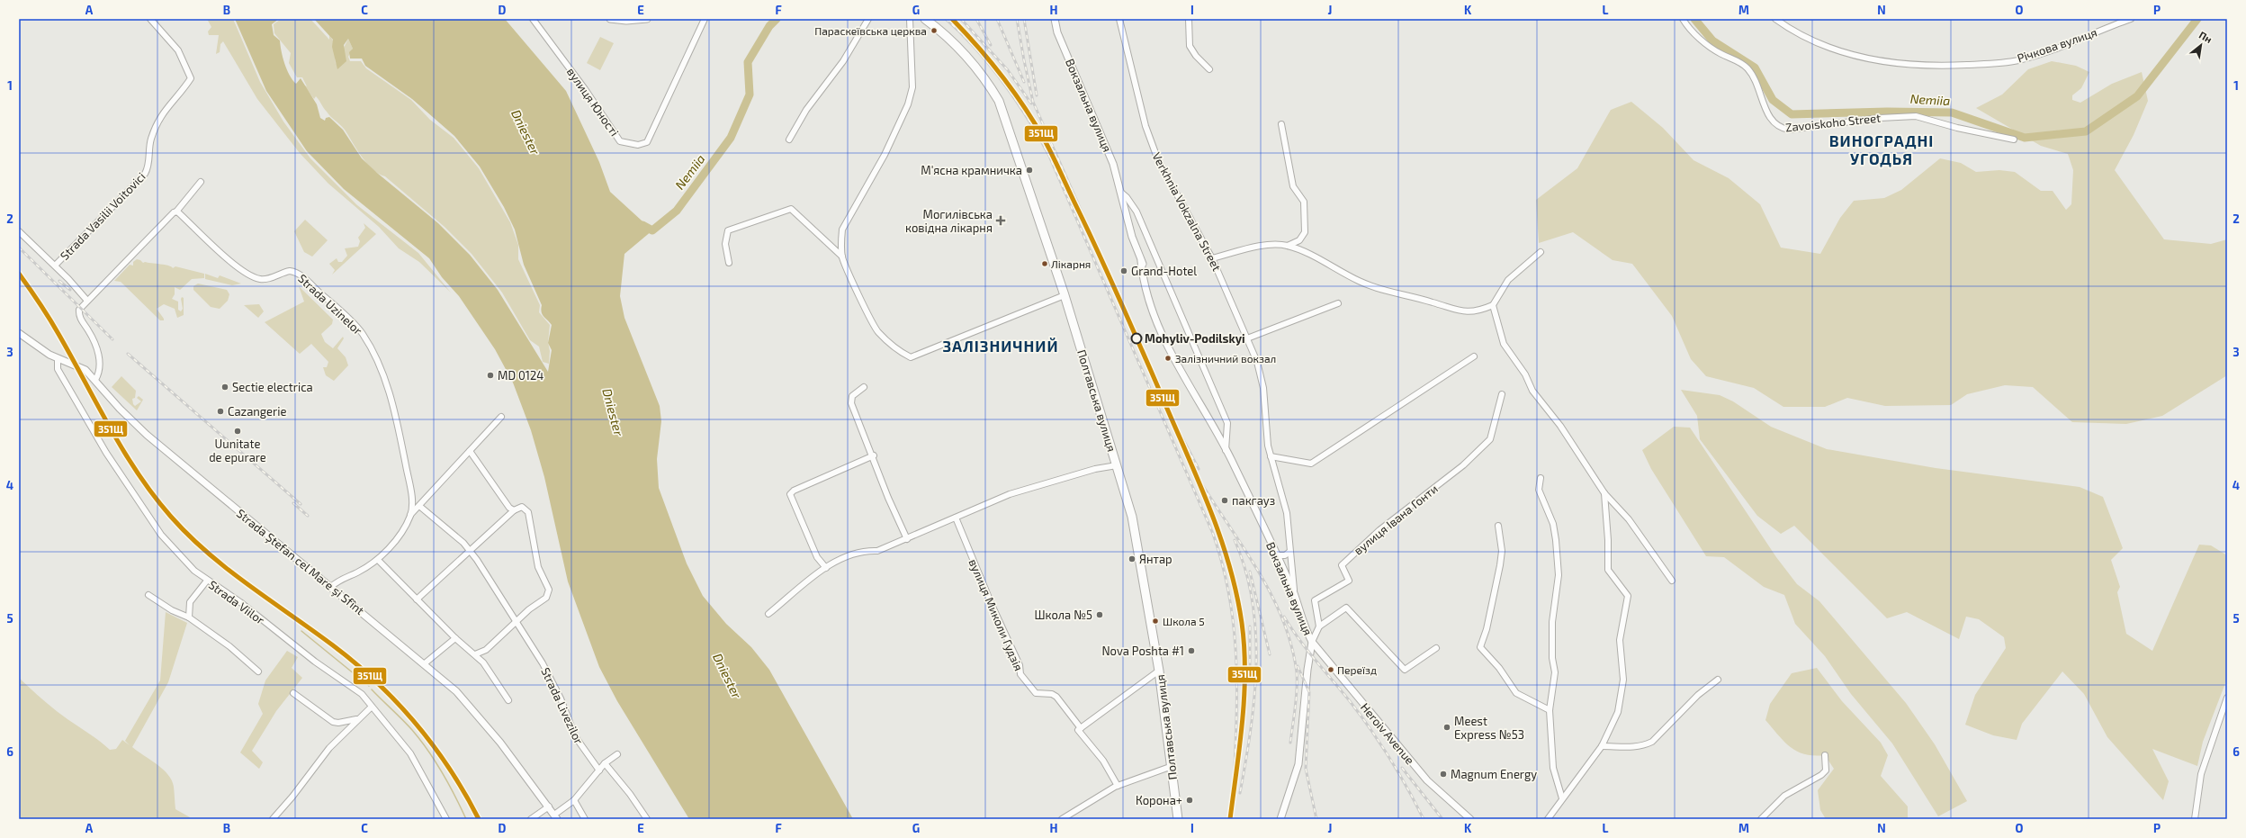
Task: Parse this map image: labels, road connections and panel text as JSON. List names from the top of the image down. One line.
{"streets":{"highway":["Полтавська вулиця"],"main road":["Вокзальна вулиця","Strada Ştefan cel Mare şi Sfînt","Heroiv Avenue"],"street":["Річкова вулиця","вулиця Юності","Zavoiskoho Street","Verkhnia Vokzalna Street","Strada Vasilii Voitovici","Strada Uzinelor","вулиця Івана Гонти","Strada Viilor","вулиця Миколи Гудзія","Strada Livezilor"]},"crossings":[["Вокзальна вулиця","Verkhnia Vokzalna Street"],["Вокзальна вулиця","Heroiv Avenue"],["Strada Uzinelor","Strada Ştefan cel Mare şi Sfînt"],["Strada Ştefan cel Mare şi Sfînt","Strada Viilor"]],"districts":["ВИНОГРАДНІ УГОДЬЯ","ЗАЛІЗНИЧНИЙ"],"water":["Nemiia","Dniester"],"places":{"other":["Параскеївська церква","М'ясна крамничка","Лікарня","Grand-Hotel","Mohyliv-Podilskyi","Залізничний вокзал","MD 0124","Sectie electrica","Cazangerie","Uunitate de epurare","пакгауз","Янтар","Школа №5","Школа 5","Nova Poshta #1","Переїзд","Meest Express №53","Magnum Energy","Корона+"],"health":["Могилівська ковідна лікарня"]},"lines":["transit line 351Щ"],"north":"top right","grid":{"columns":["A","B","C","D","E","F","G","H","I","J","K","L","M","N","O","P"],"rows":["1","2","3","4","5","6"]}}
